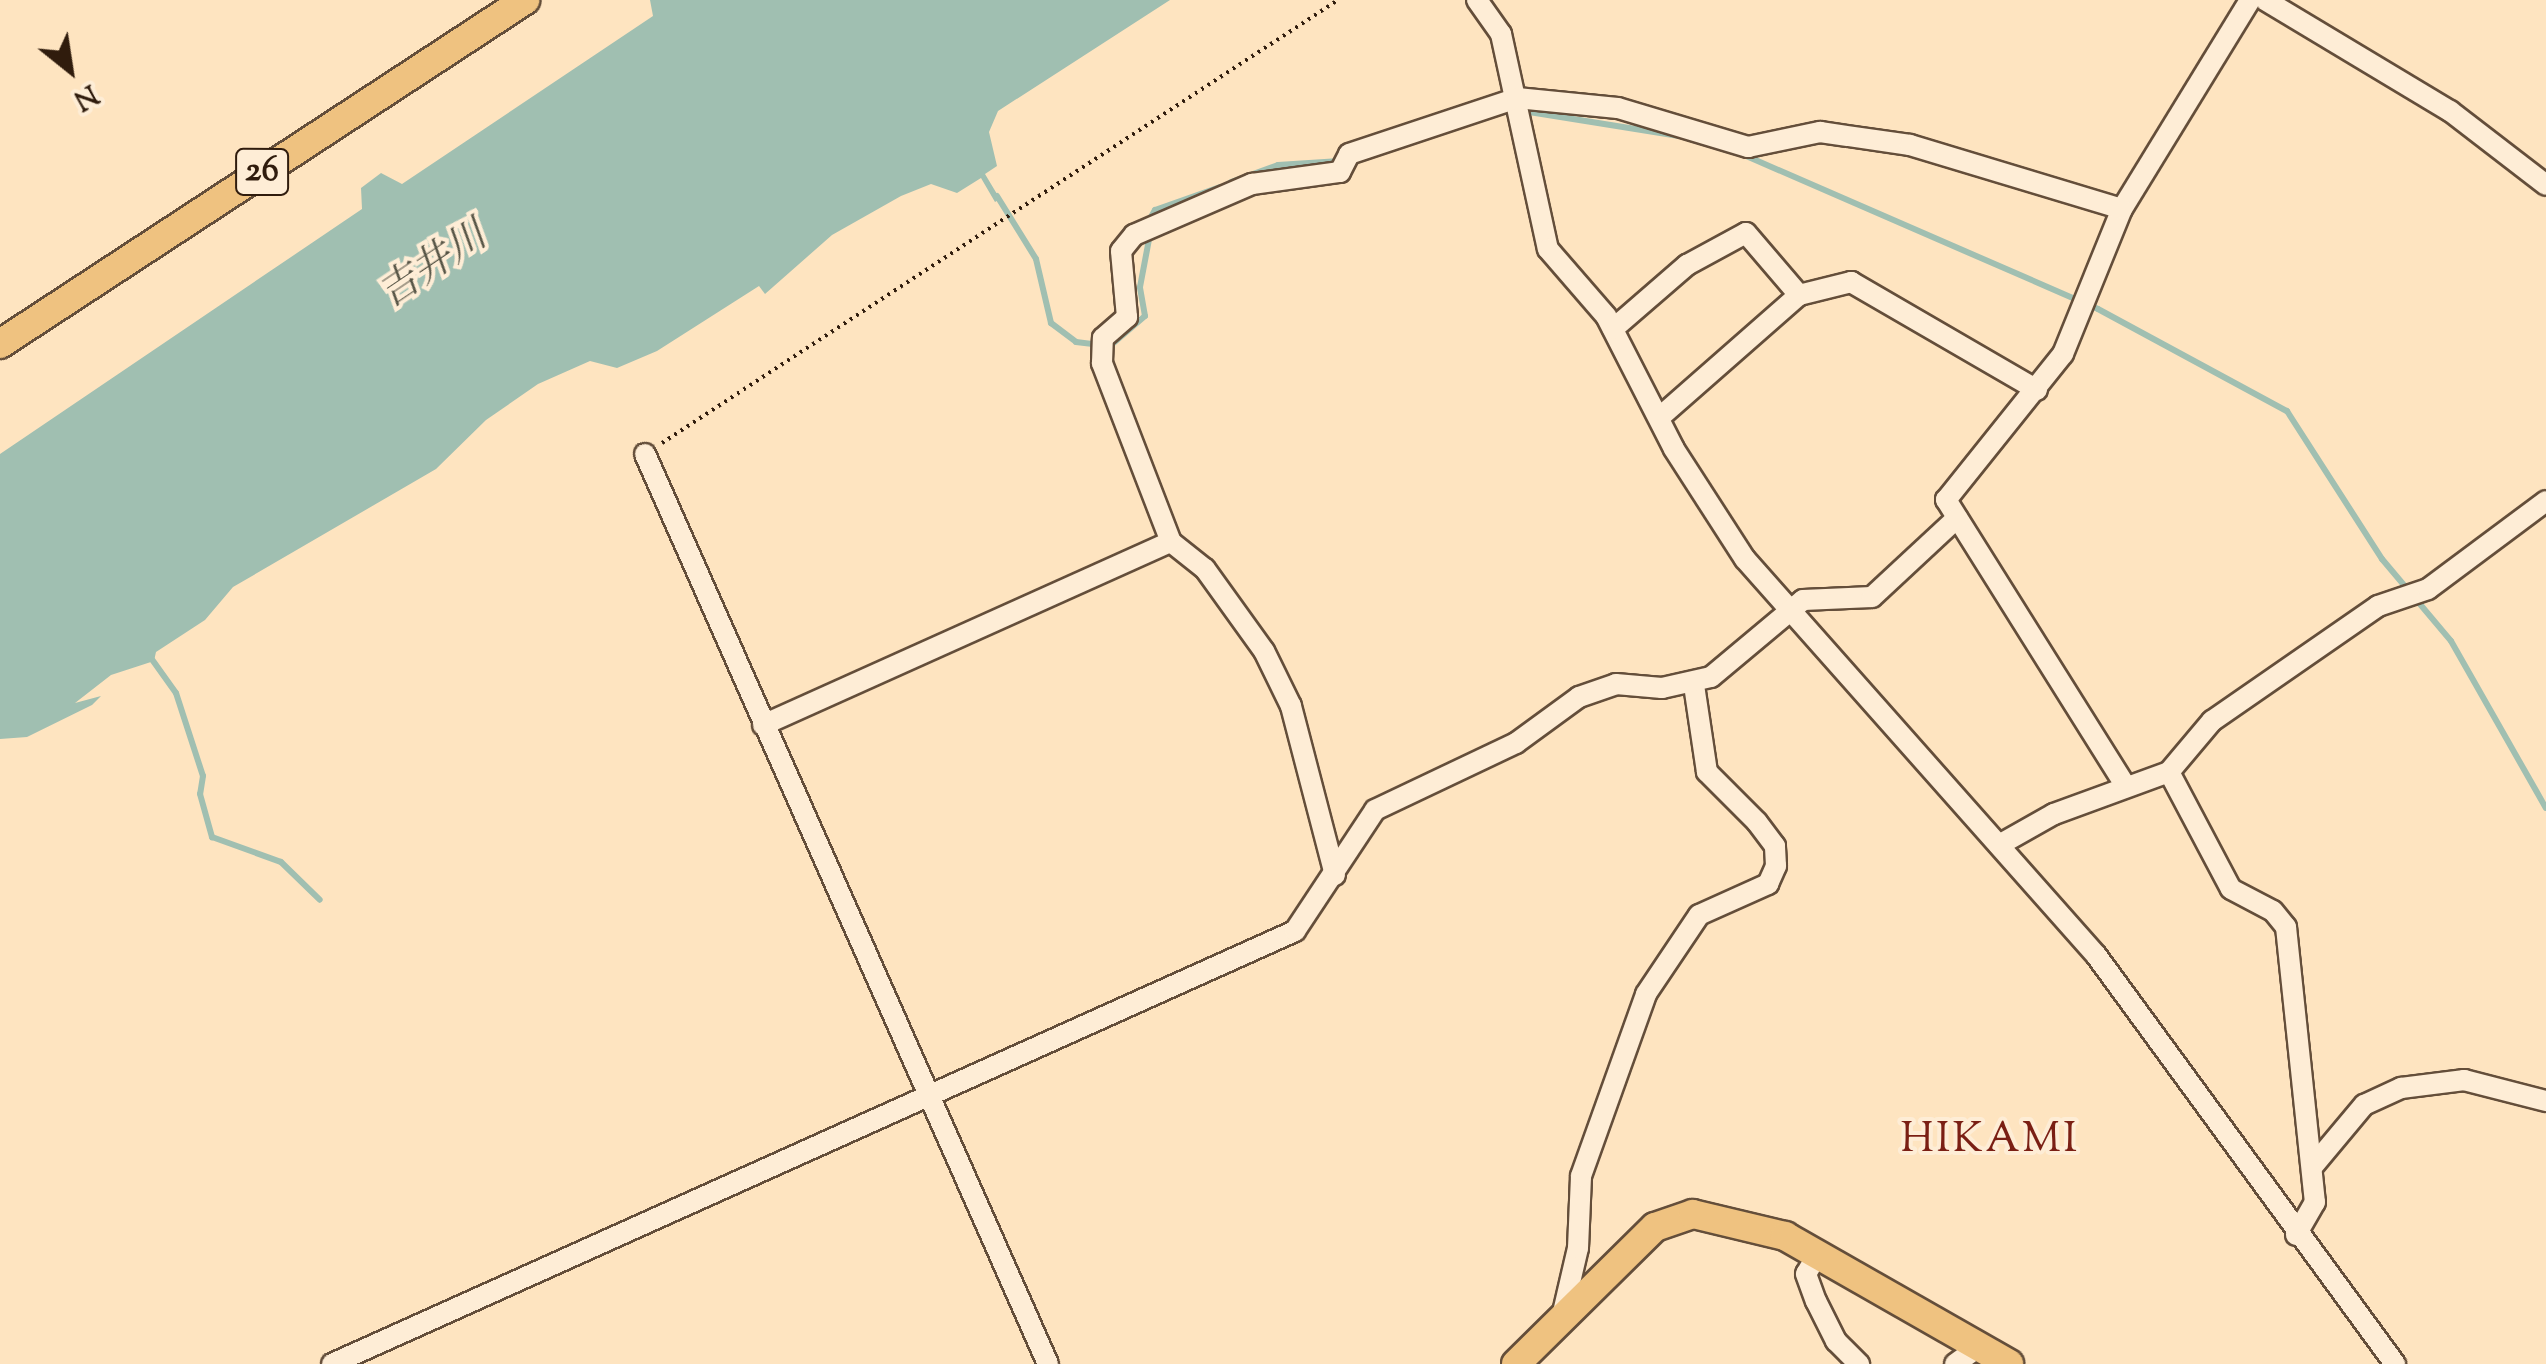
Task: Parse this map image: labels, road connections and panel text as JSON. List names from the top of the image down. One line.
{"streets":{"main road":["26"]},"districts":["HIKAMI"],"water":["吉井川"],"north":"bottom right"}
